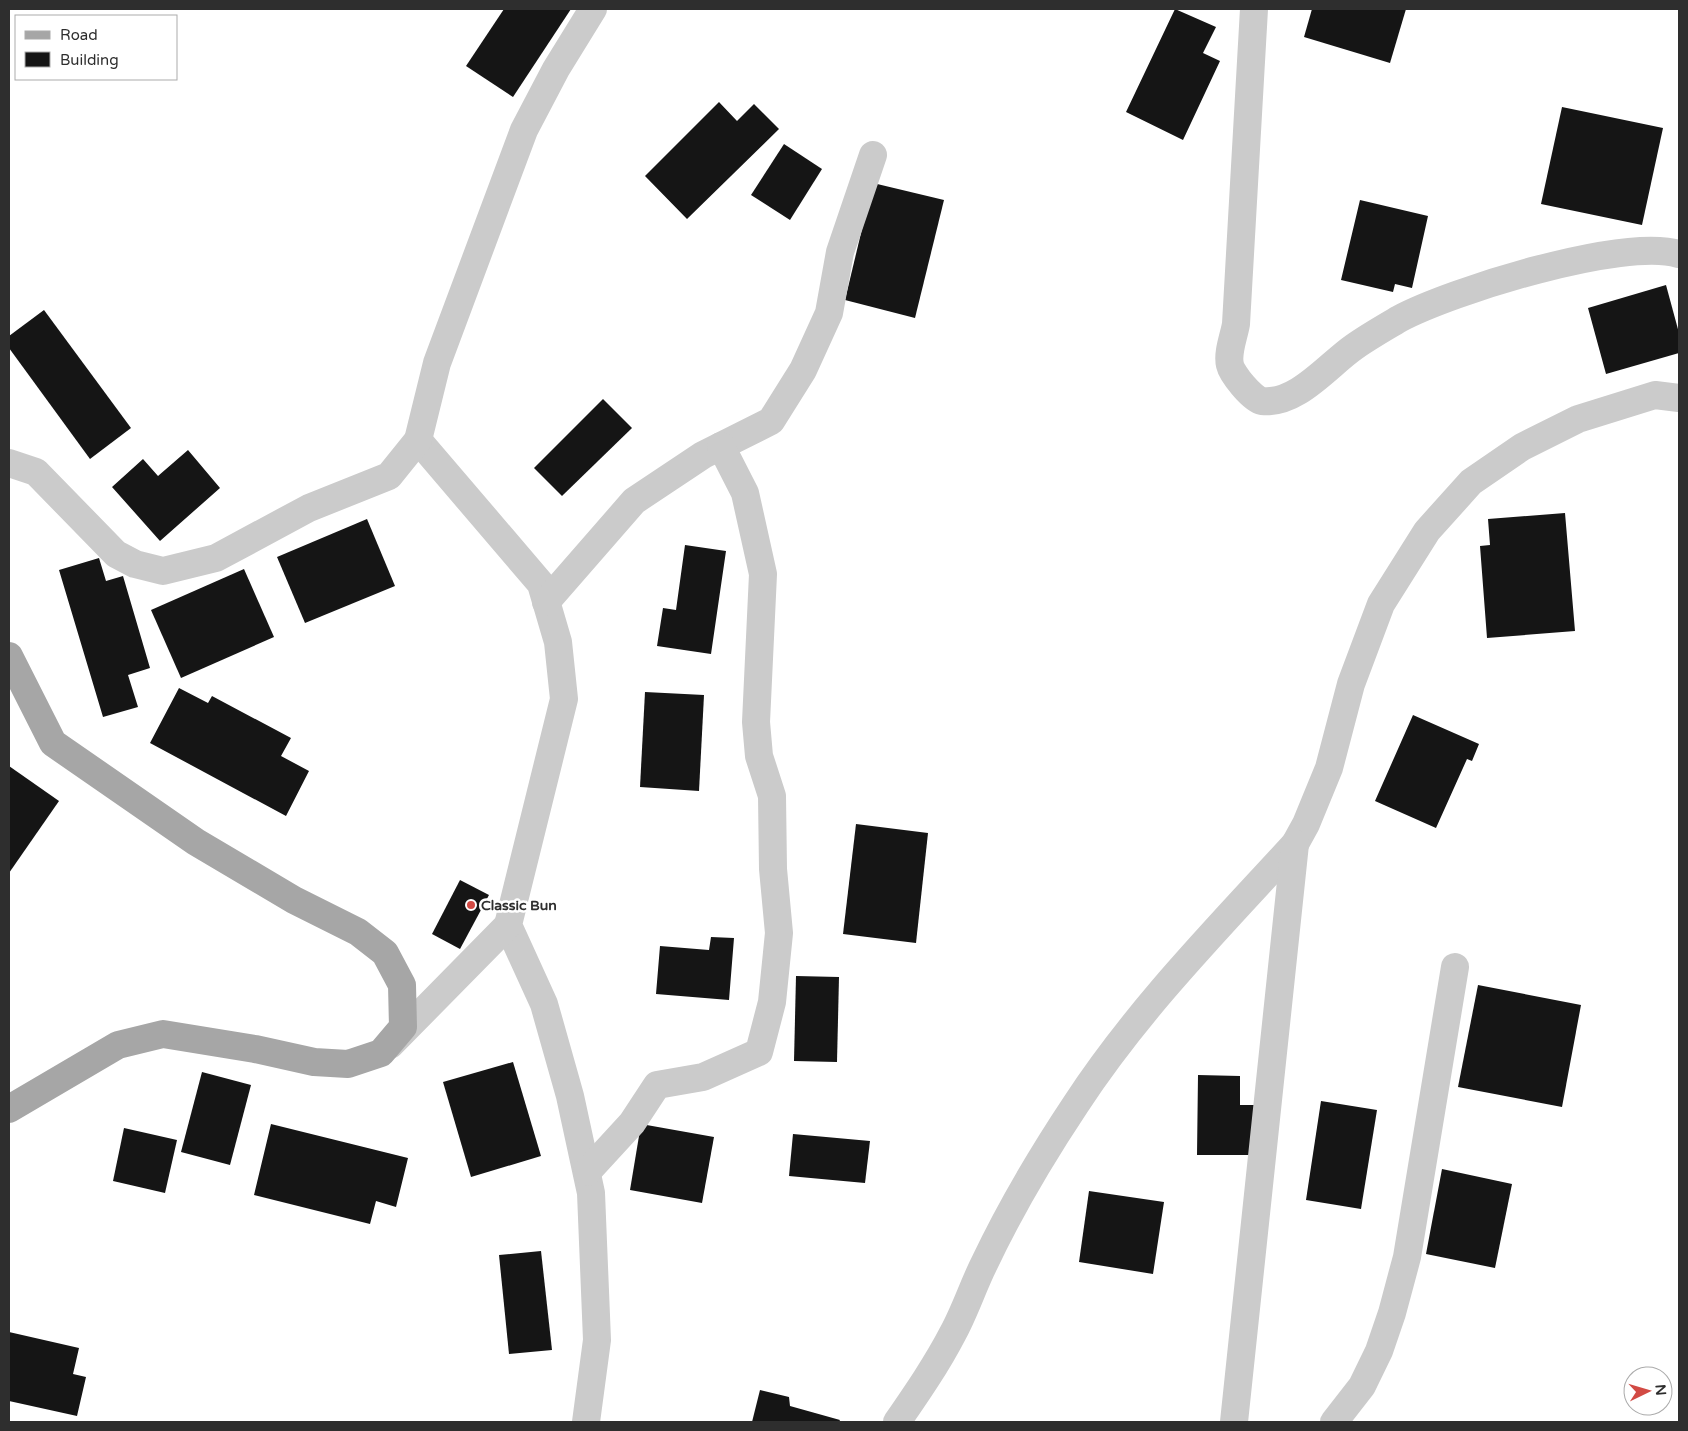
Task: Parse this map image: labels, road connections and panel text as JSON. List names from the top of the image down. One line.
{"places":["Classic Bun"],"legend":["Road","Building"],"north":"right"}
